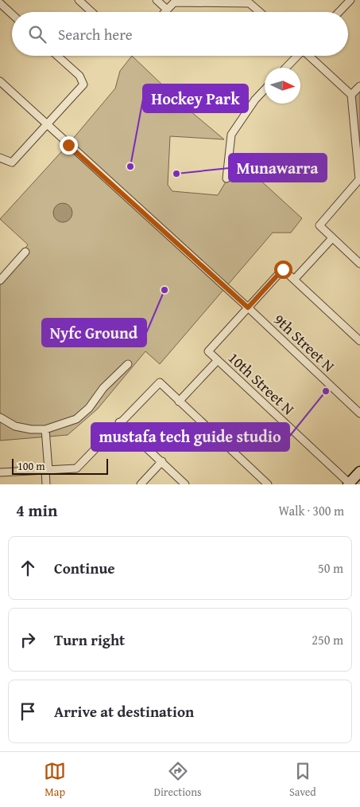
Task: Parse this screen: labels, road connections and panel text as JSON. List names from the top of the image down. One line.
{"streets":{"street":["9th Street N","10th Street N"]},"crossings":[["9th Street N","10th Street N"]],"places":["Hockey Park","Munawarra","Nyfc Ground","mustafa tech guide studio"],"scale_bar":"100 m","north":"right","page":{"search":"Search here","scale":"100 m","heading":["4 min","Walk · 300 m"],"list":[["Continue","50 m"],["Turn right","250 m"],"Arrive at destination"],"nav":["Map","Directions","Saved"]}}
